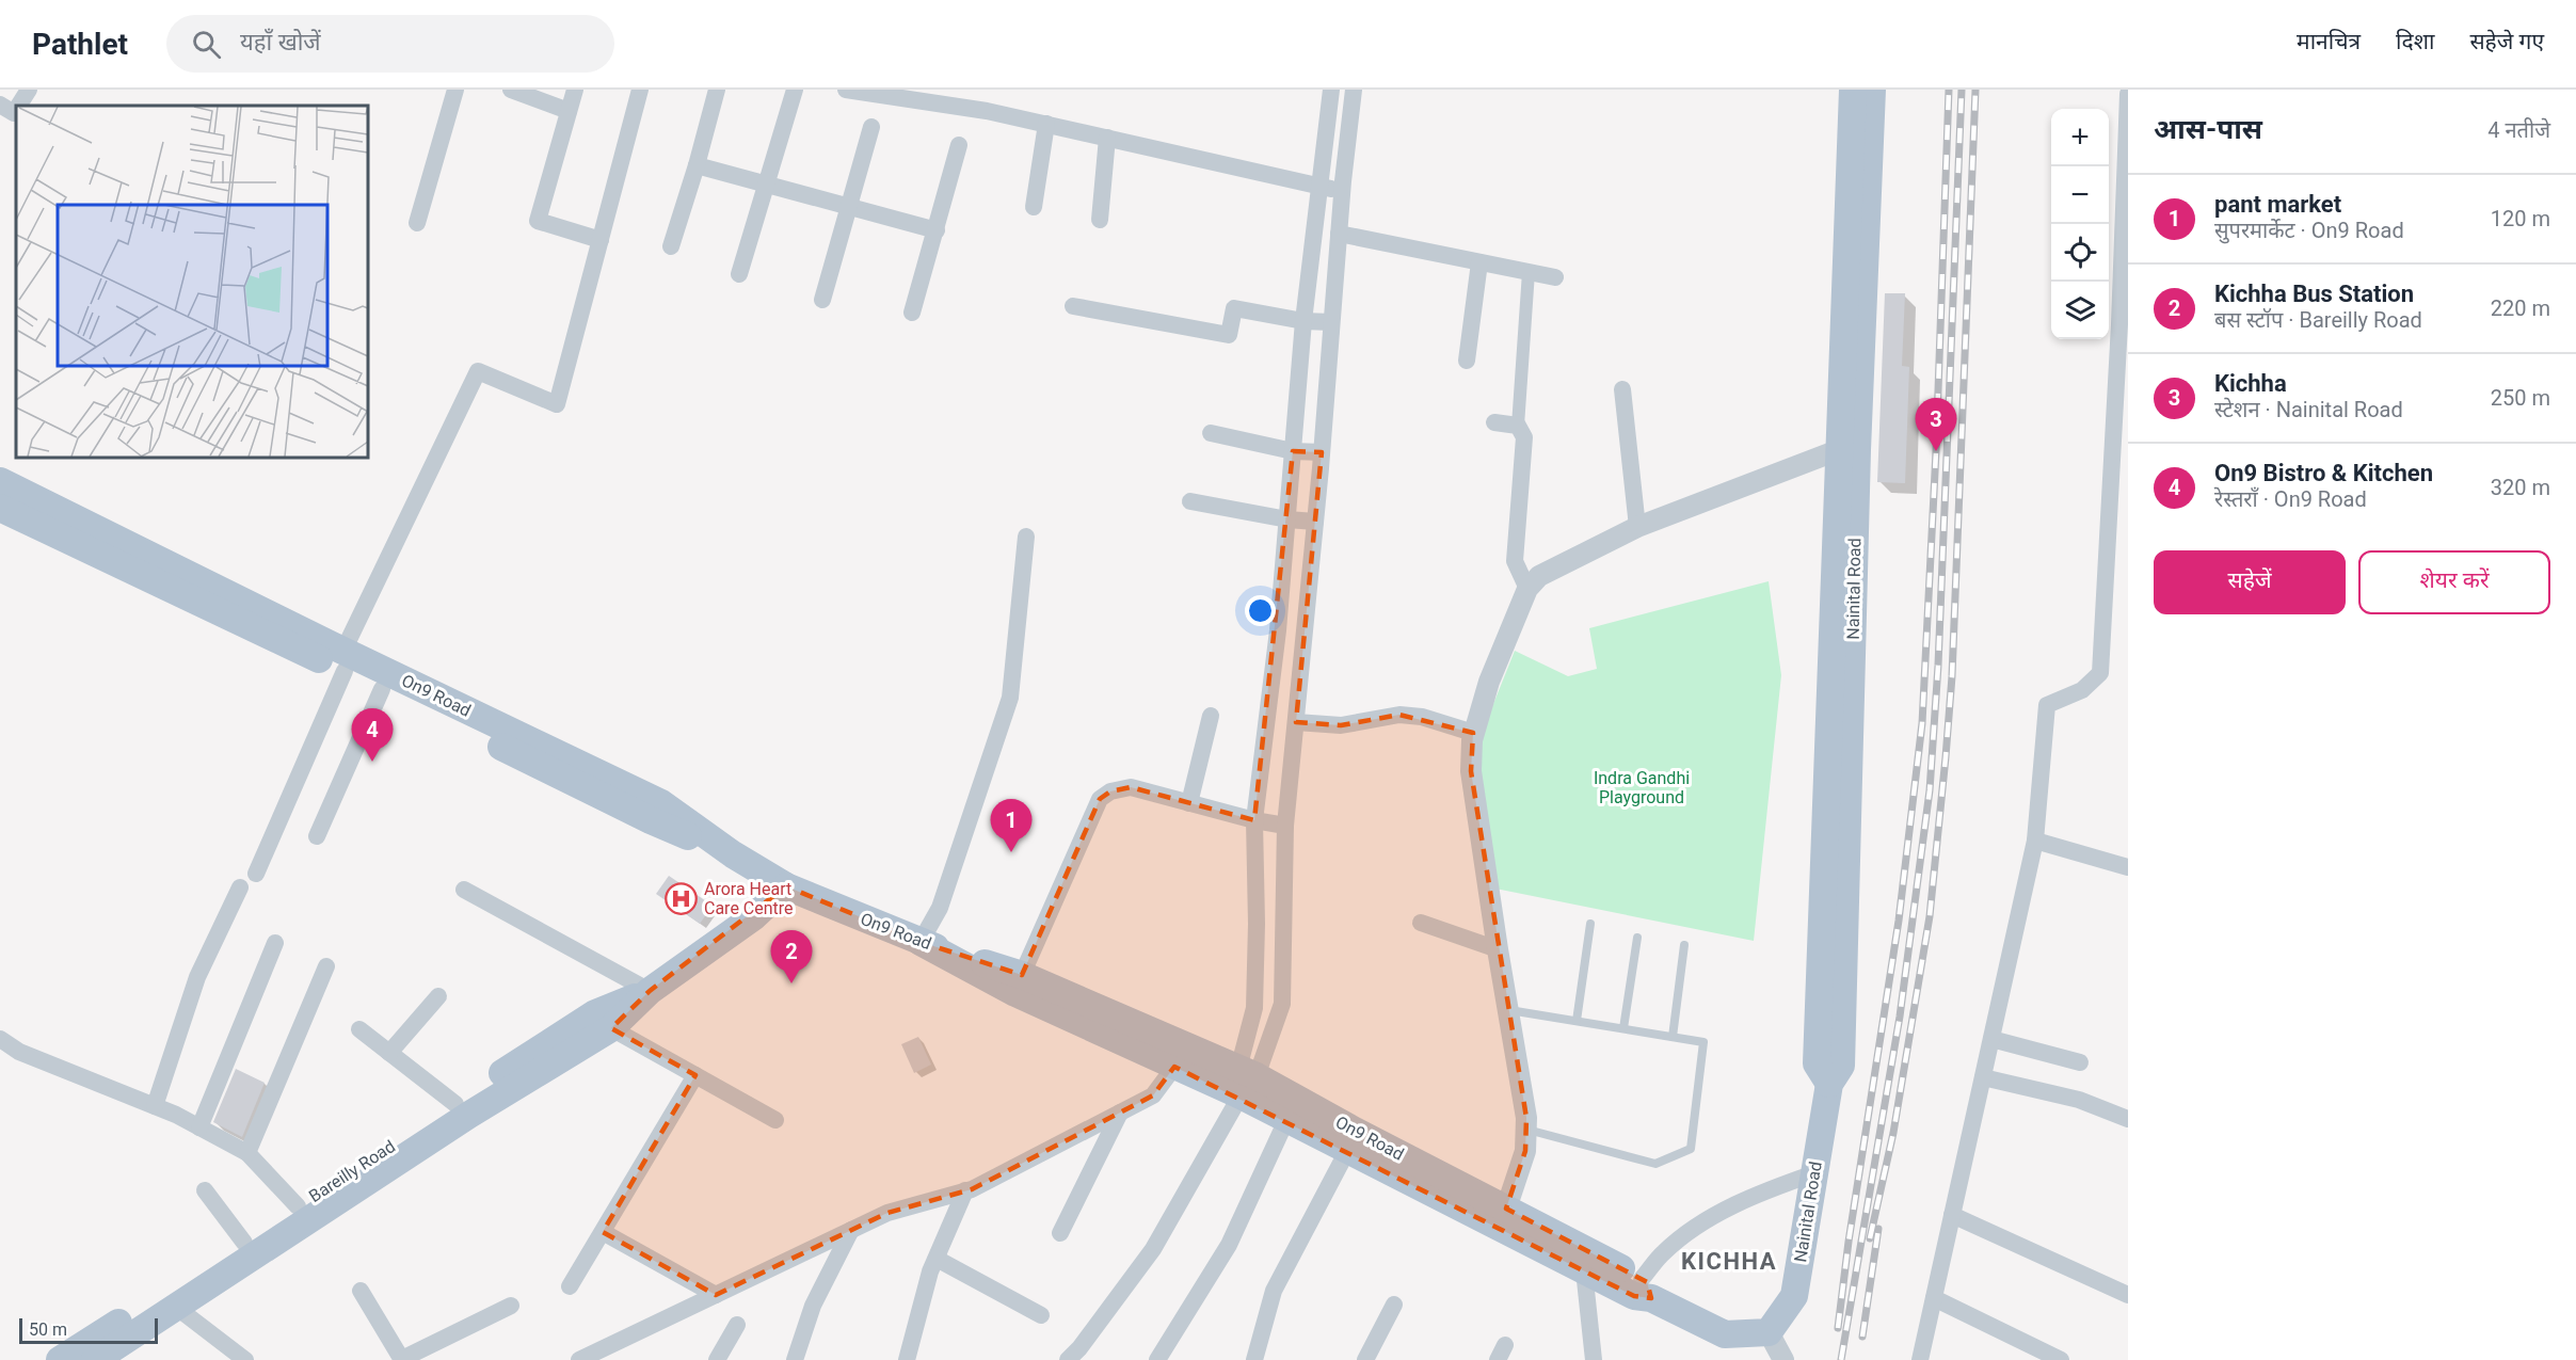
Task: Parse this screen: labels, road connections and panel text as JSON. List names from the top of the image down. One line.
{"streets":{"main road":["Nainital Road","On9 Road","Bareilly Road"]},"crossings":[["Nainital Road","On9 Road"],["On9 Road","Bareilly Road"]],"districts":["KICHHA"],"parks":["Indra Gandhi Playground"],"places":{"hospital":["Arora Heart Care Centre"]},"scale_bar":"50 m","page":{"header":"Pathlet","search":"यहाँ खोजें","nav":["मानचित्र","दिशा","सहेजे गए"],"heading":["आस-पास","4 नतीजे"],"map_buttons":["+","−"],"list":[{"mark":"1","name":"pant market","note":"सुपरमार्केट · On9 Road","value":"120 m"},{"mark":"2","name":"Kichha Bus Station","note":"बस स्टॉप · Bareilly Road","value":"220 m"},{"mark":"3","name":"Kichha","note":"स्टेशन · Nainital Road","value":"250 m"},{"mark":"4","name":"On9 Bistro & Kitchen","note":"रेस्तराँ · On9 Road","value":"320 m"}],"pins":["3","4","1","2"],"buttons":["सहेजें","शेयर करें"],"scale":"50 m"}}
